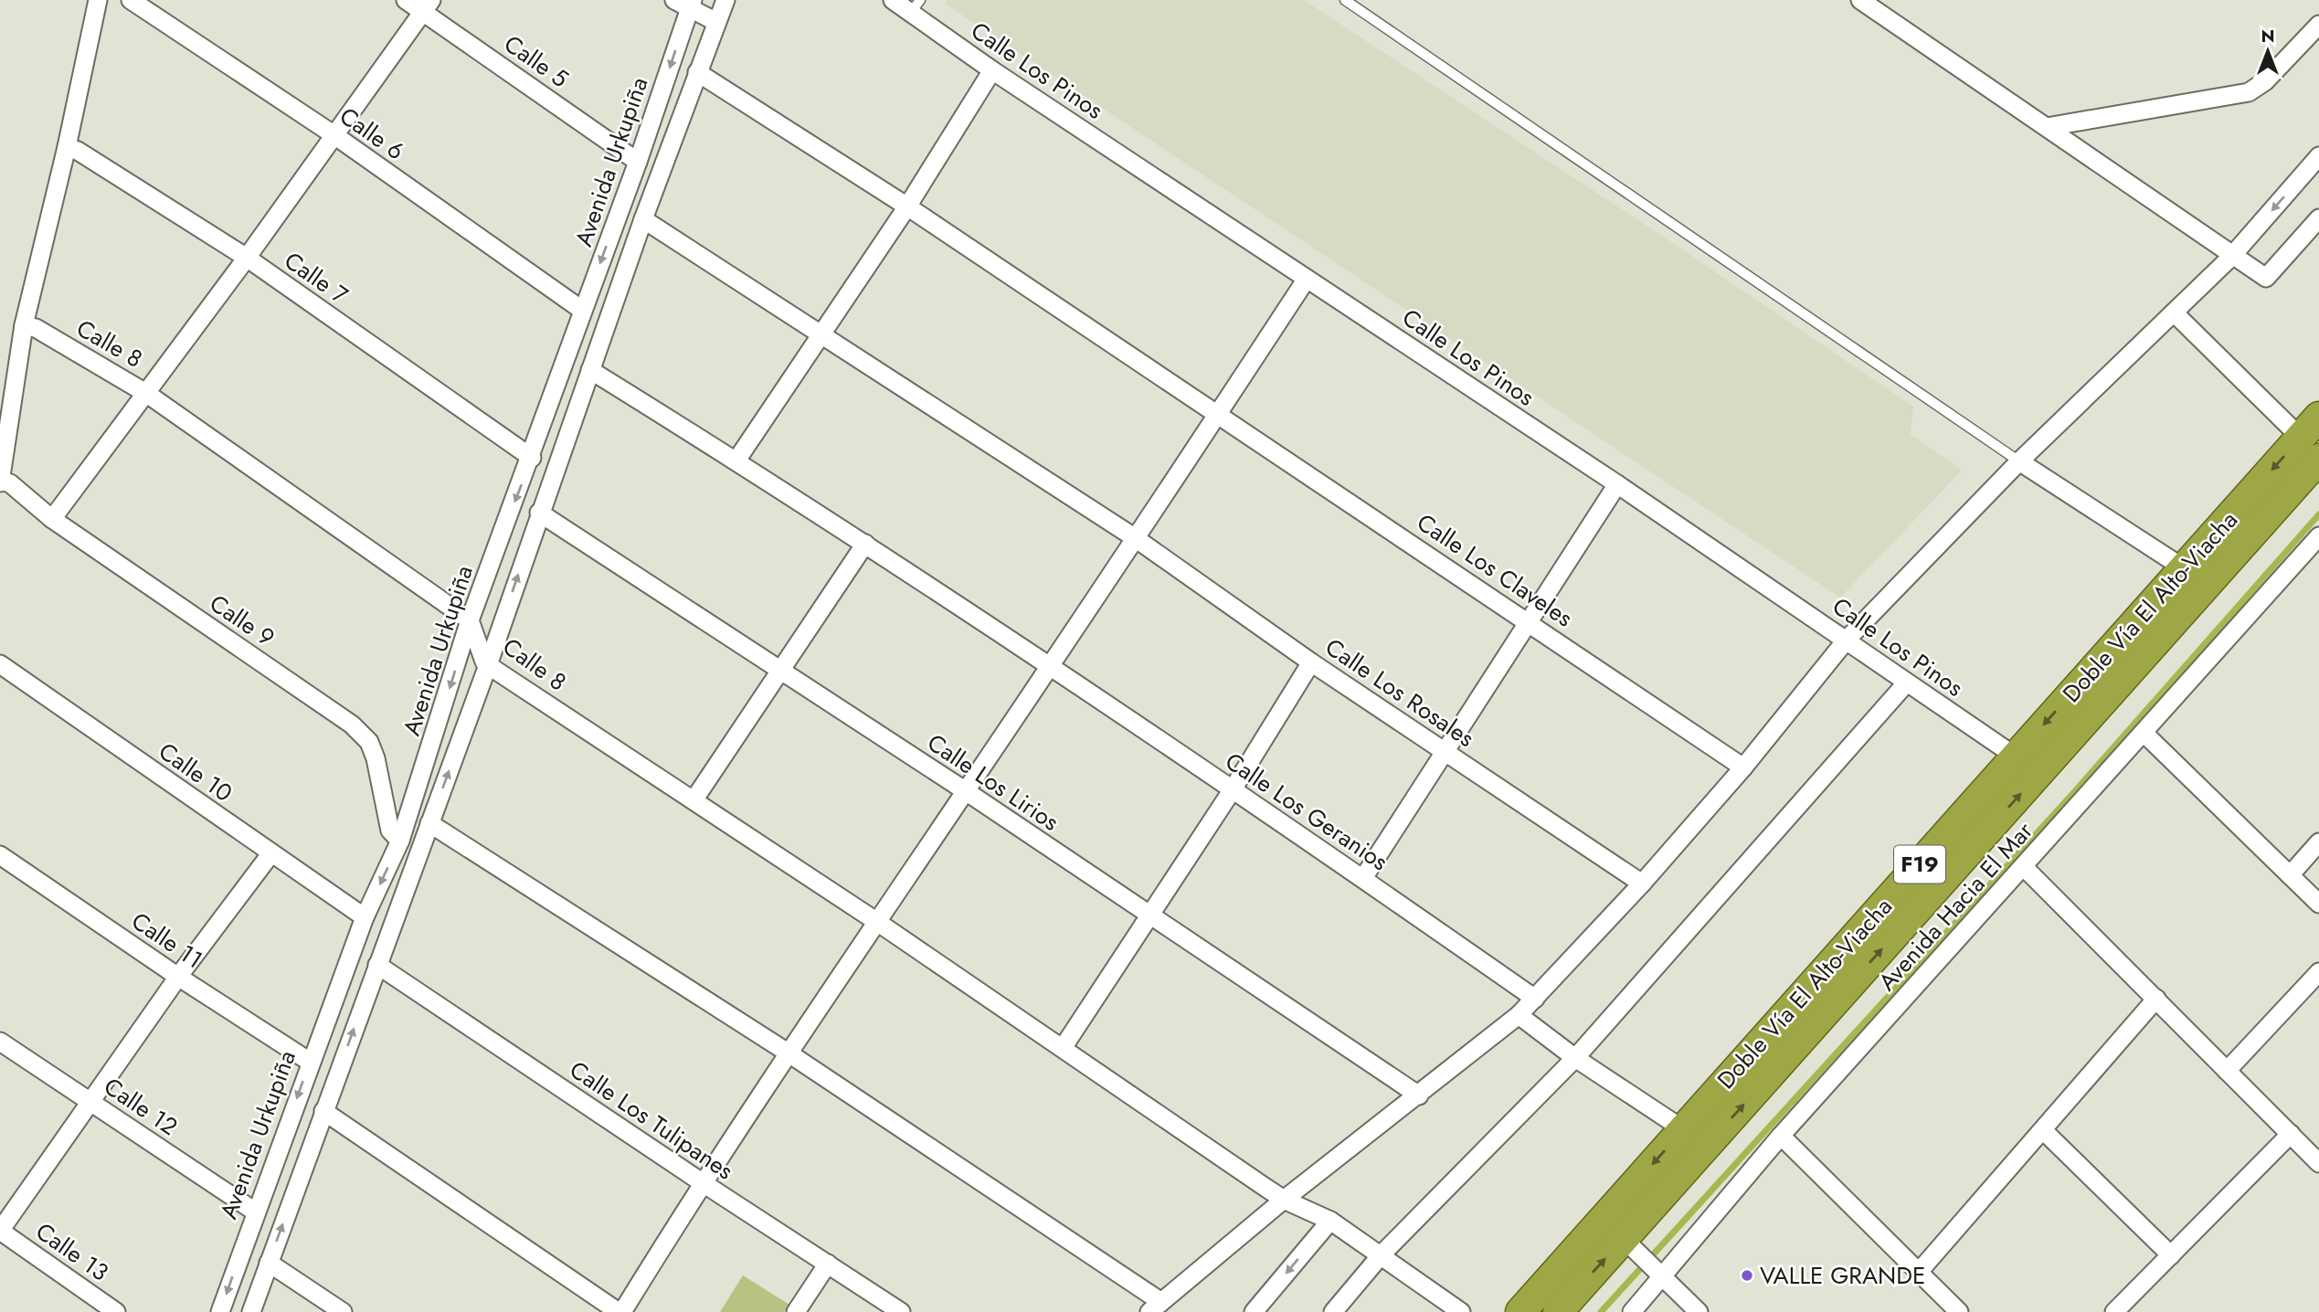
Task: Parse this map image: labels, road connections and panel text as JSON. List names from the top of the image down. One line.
{"streets":{"highway":["Doble Vía El Alto-Viacha","F19"],"street":["Calle 5","Calle Los Pinos","Calle 6","Avenida Urkupiña","Calle 7","Calle 8","Calle Los Claveles","Calle 9","Calle Los Rosales","Calle 10","Calle Los Lirios","Calle Los Geranios","Avenida Hacia El Mar","Calle 11","Calle 12","Calle Los Tulipanes","Calle 13"]},"crossings":[["Calle 5","Avenida Urkupiña"],["Calle Los Pinos","Doble Vía El Alto-Viacha"],["Calle 6","Avenida Urkupiña"],["Avenida Urkupiña","Calle 7"],["Avenida Urkupiña","Calle 8"],["Avenida Urkupiña","Calle 9"],["Avenida Urkupiña","Calle 10"],["Avenida Urkupiña","Calle 11"],["Avenida Urkupiña","Calle 12"]],"places":["VALLE GRANDE"],"north":"top"}
